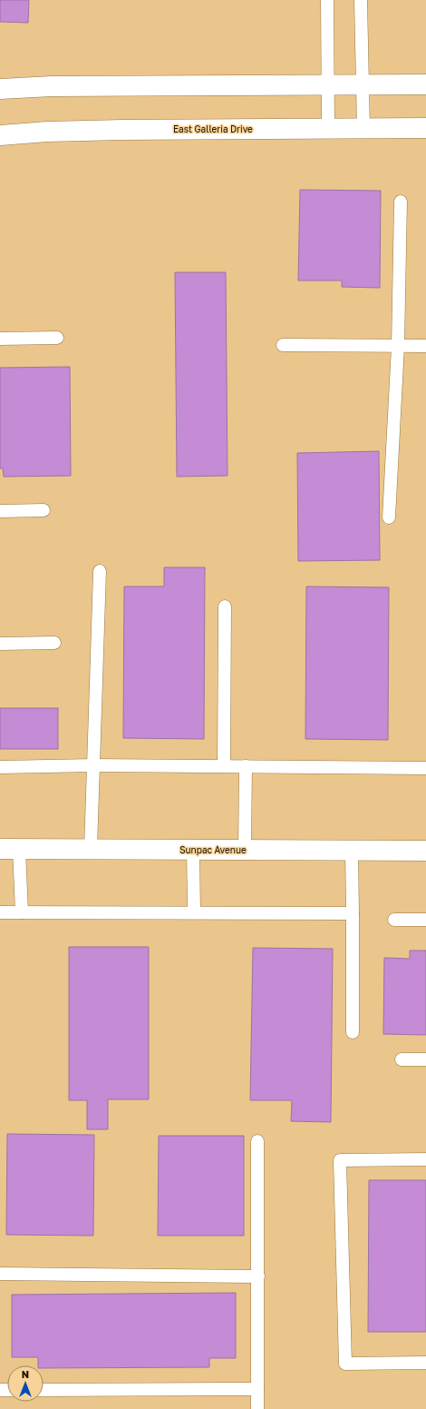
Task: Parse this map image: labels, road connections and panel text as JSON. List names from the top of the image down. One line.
{"streets":{"main road":["East Galleria Drive","Sunpac Avenue"]},"north":"top"}
